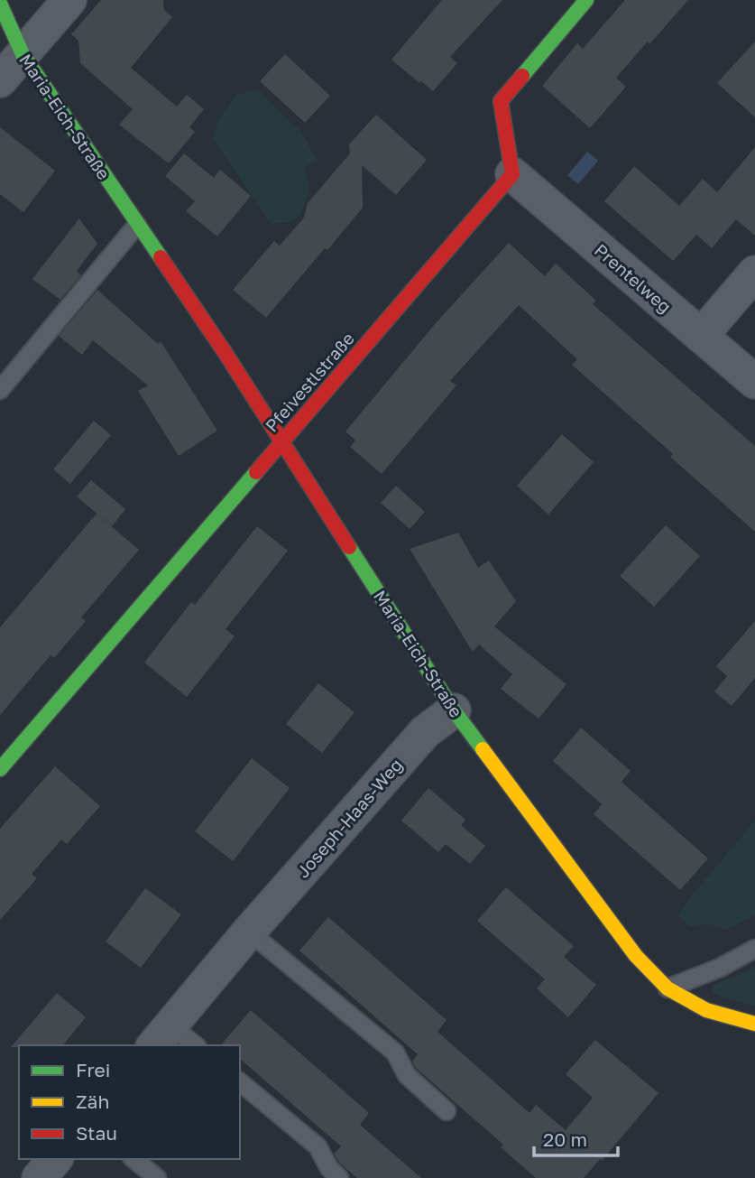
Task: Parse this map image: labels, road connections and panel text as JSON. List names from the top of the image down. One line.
{"streets":{"street":["Maria-Eich-Straße","Prentelweg","Pfeivestlstraße","Joseph-Haas-Weg"]},"crossings":[["Maria-Eich-Straße","Pfeivestlstraße"],["Maria-Eich-Straße","Joseph-Haas-Weg"],["Prentelweg","Pfeivestlstraße"]],"legend":["Frei","Zäh","Stau"],"scale_bar":"20 m"}
